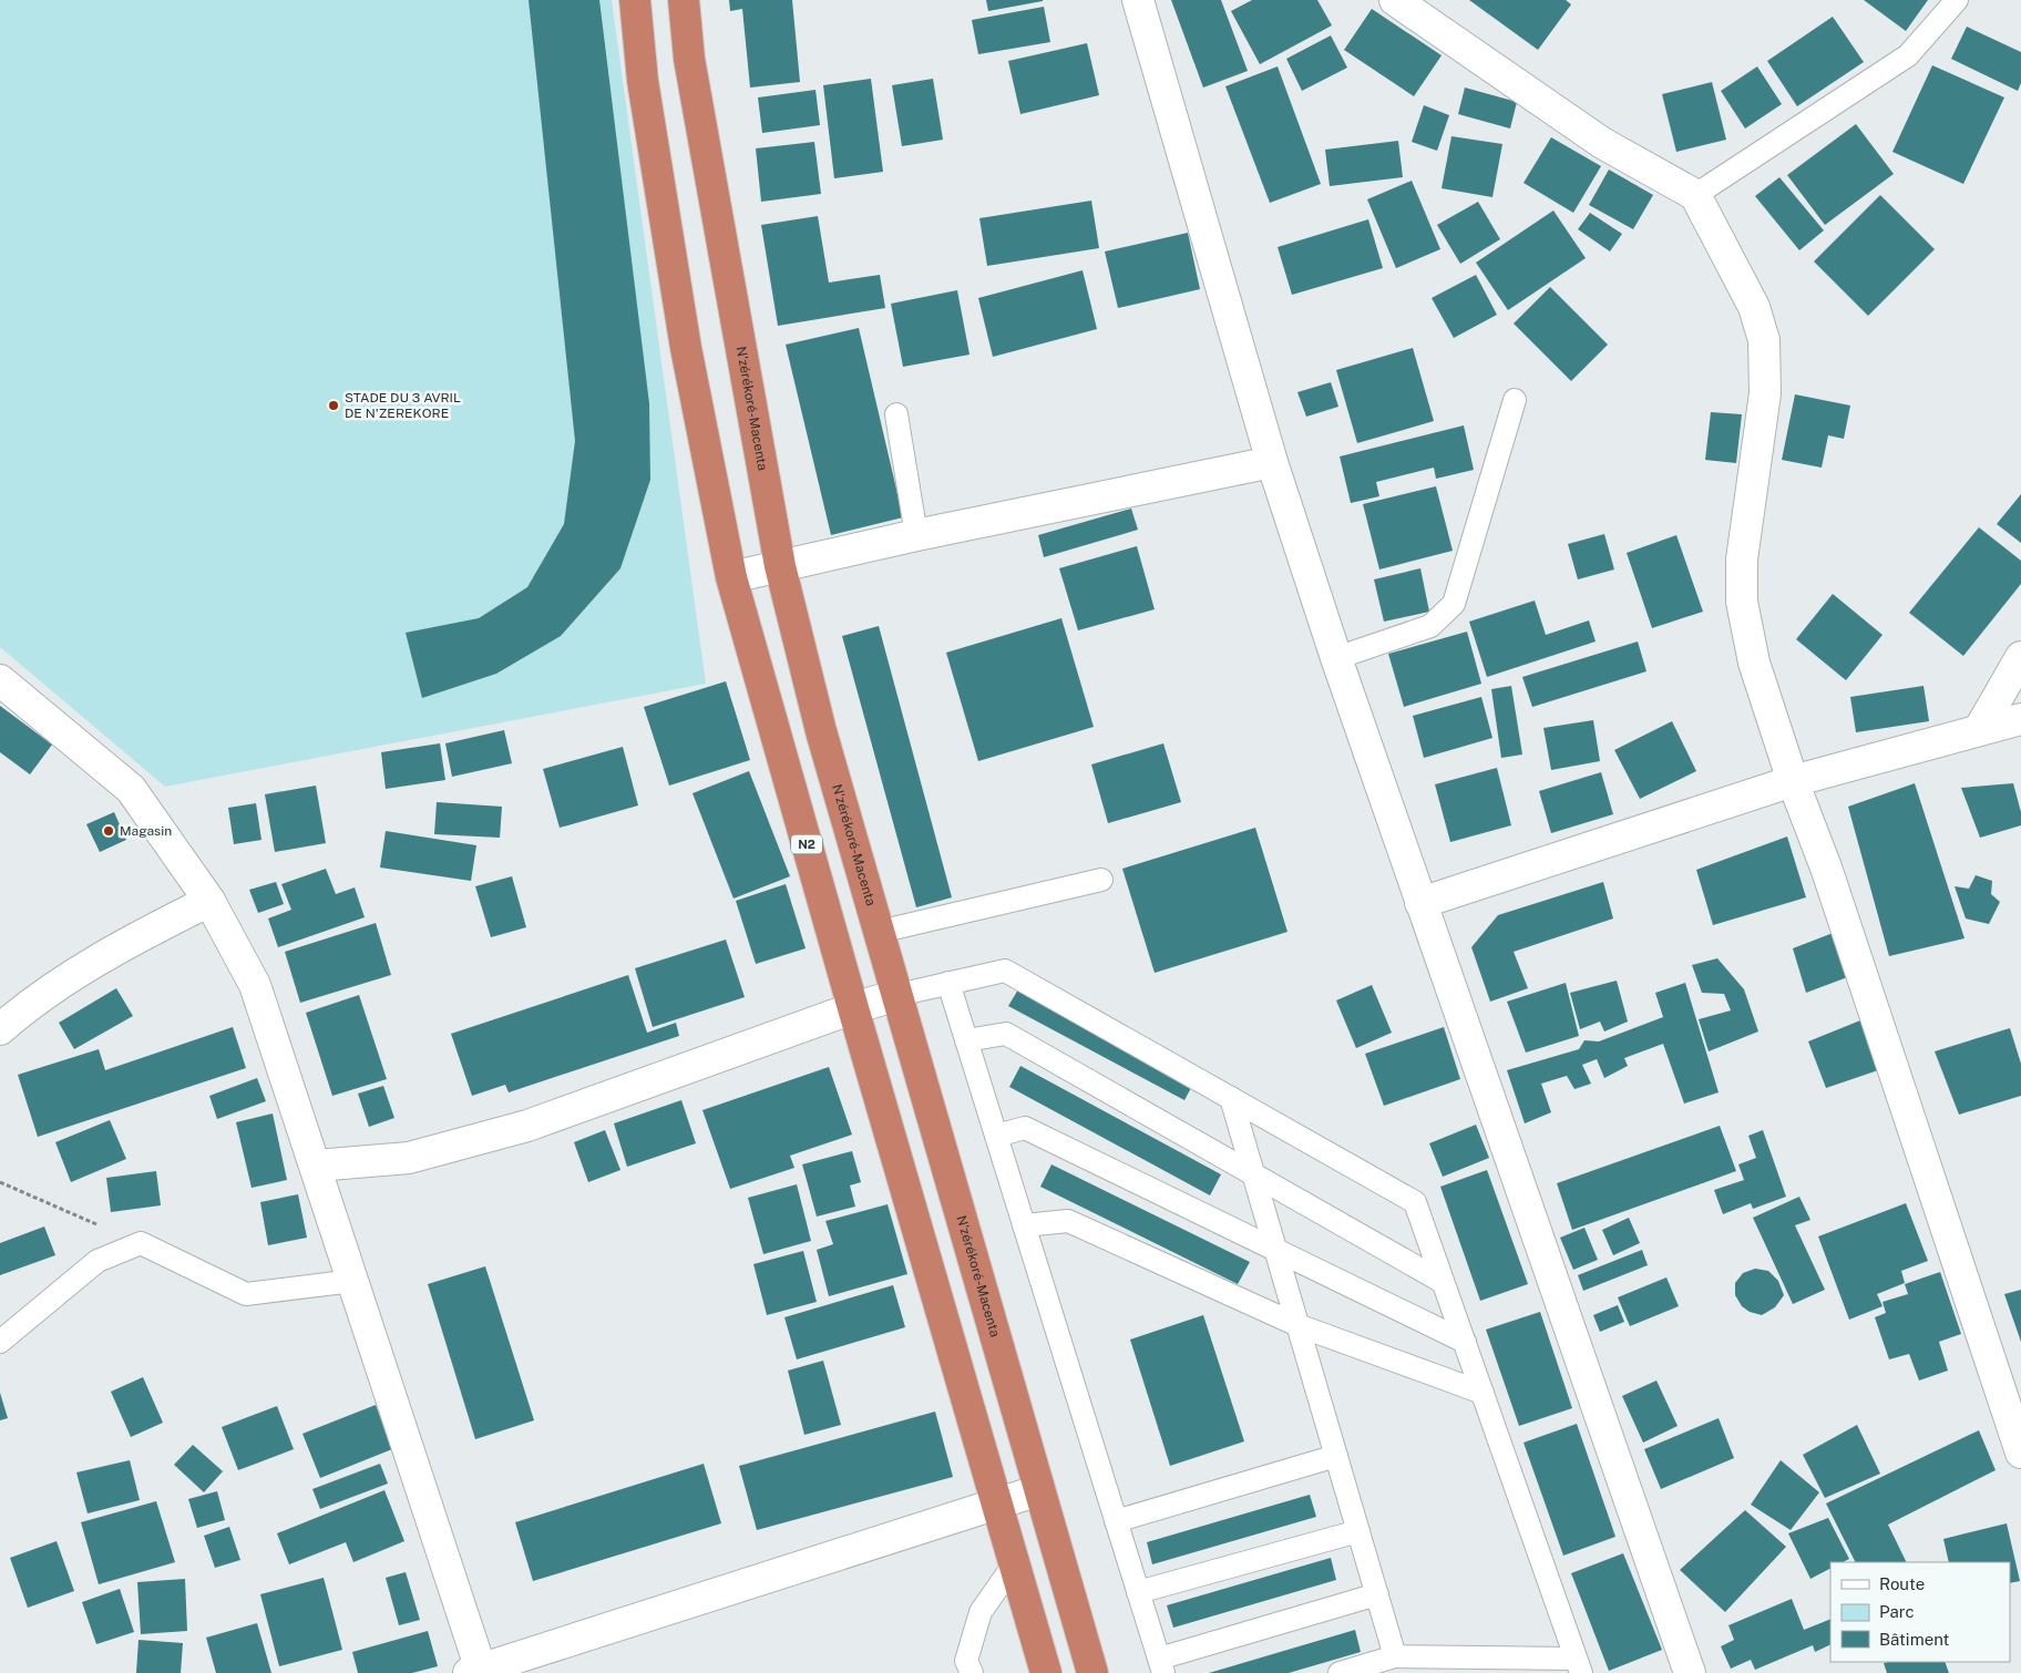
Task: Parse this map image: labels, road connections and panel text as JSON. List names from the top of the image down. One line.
{"streets":{"highway":["N'zérékoré-Macenta","N2"]},"places":["STADE DU 3 AVRIL DE N'ZEREKORE","Magasin"],"legend":["Route","Parc","Bâtiment"]}
